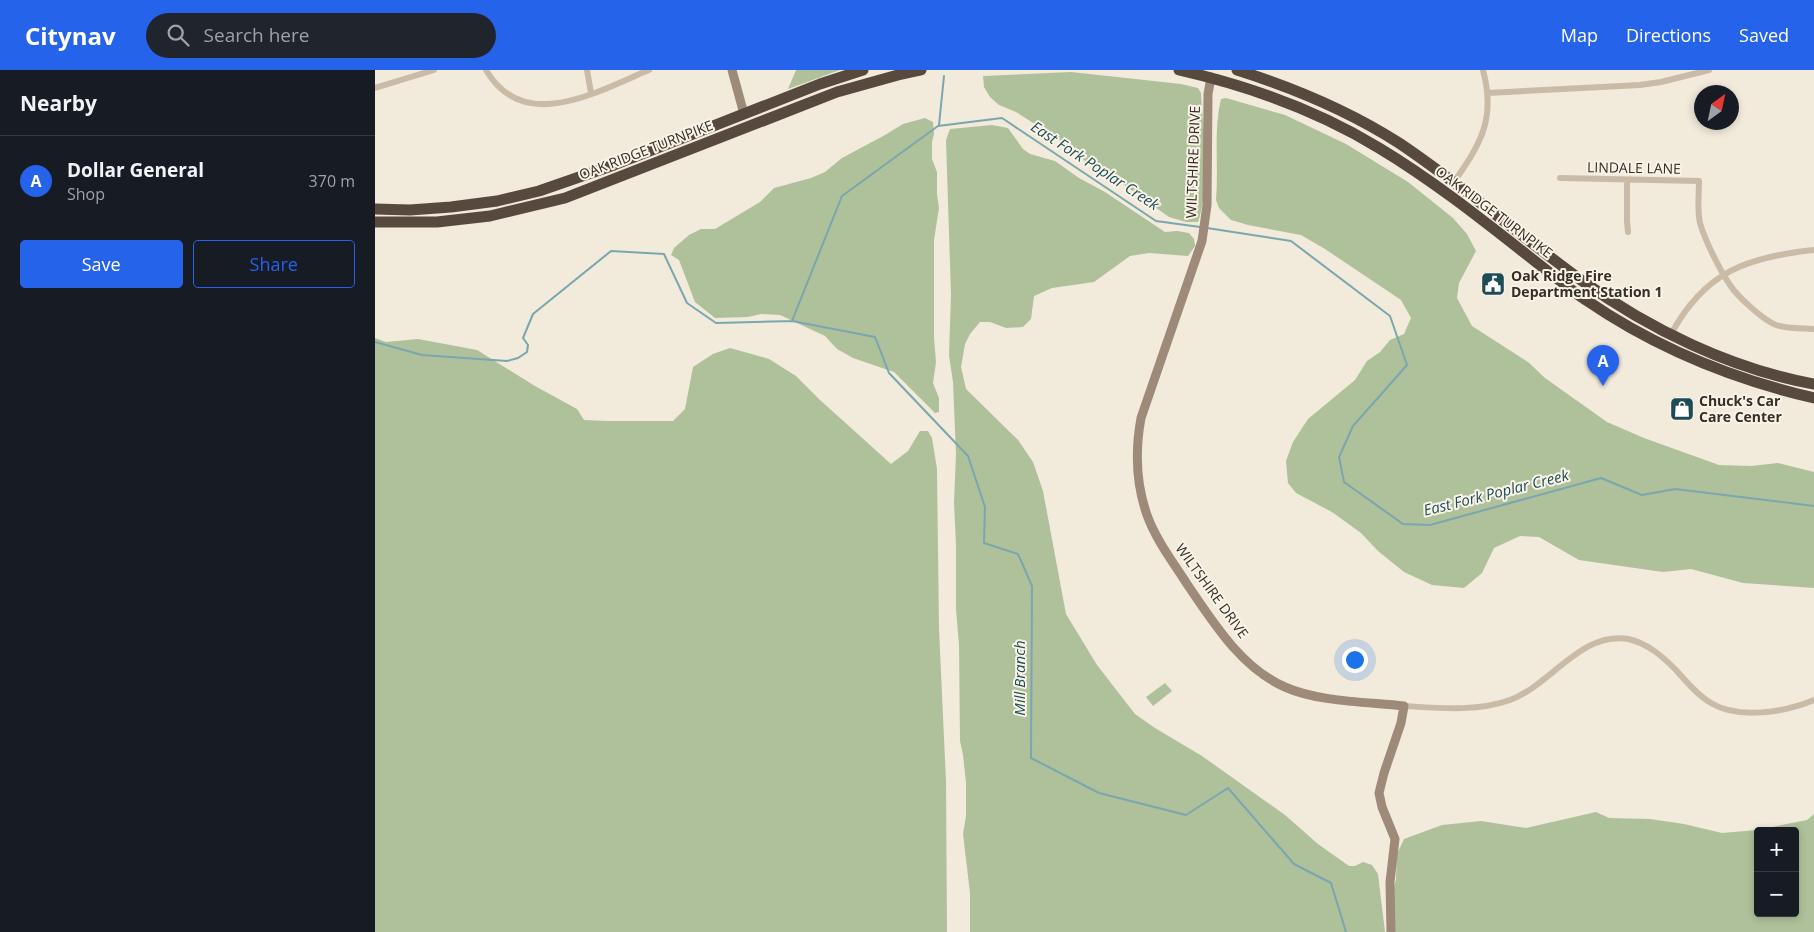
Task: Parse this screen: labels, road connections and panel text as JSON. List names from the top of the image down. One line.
{"streets":{"highway":["OAK RIDGE TURNPIKE"],"street":["WILTSHIRE DRIVE","LINDALE LANE"]},"crossings":[["OAK RIDGE TURNPIKE","WILTSHIRE DRIVE"]],"water":["East Fork Poplar Creek","Mill Branch"],"places":{"public building":["Oak Ridge Fire Department Station 1"],"shop":["Chuck's Car Care Center"]},"north":"top right","page":{"header":"Citynav","search":"Search here","nav":["Map","Directions","Saved"],"heading":"Nearby","list":[{"mark":"A","name":"Dollar General","note":"Shop","value":"370 m"}],"buttons":["Save","Share"],"pins":"A","map_buttons":["+","−"]}}
